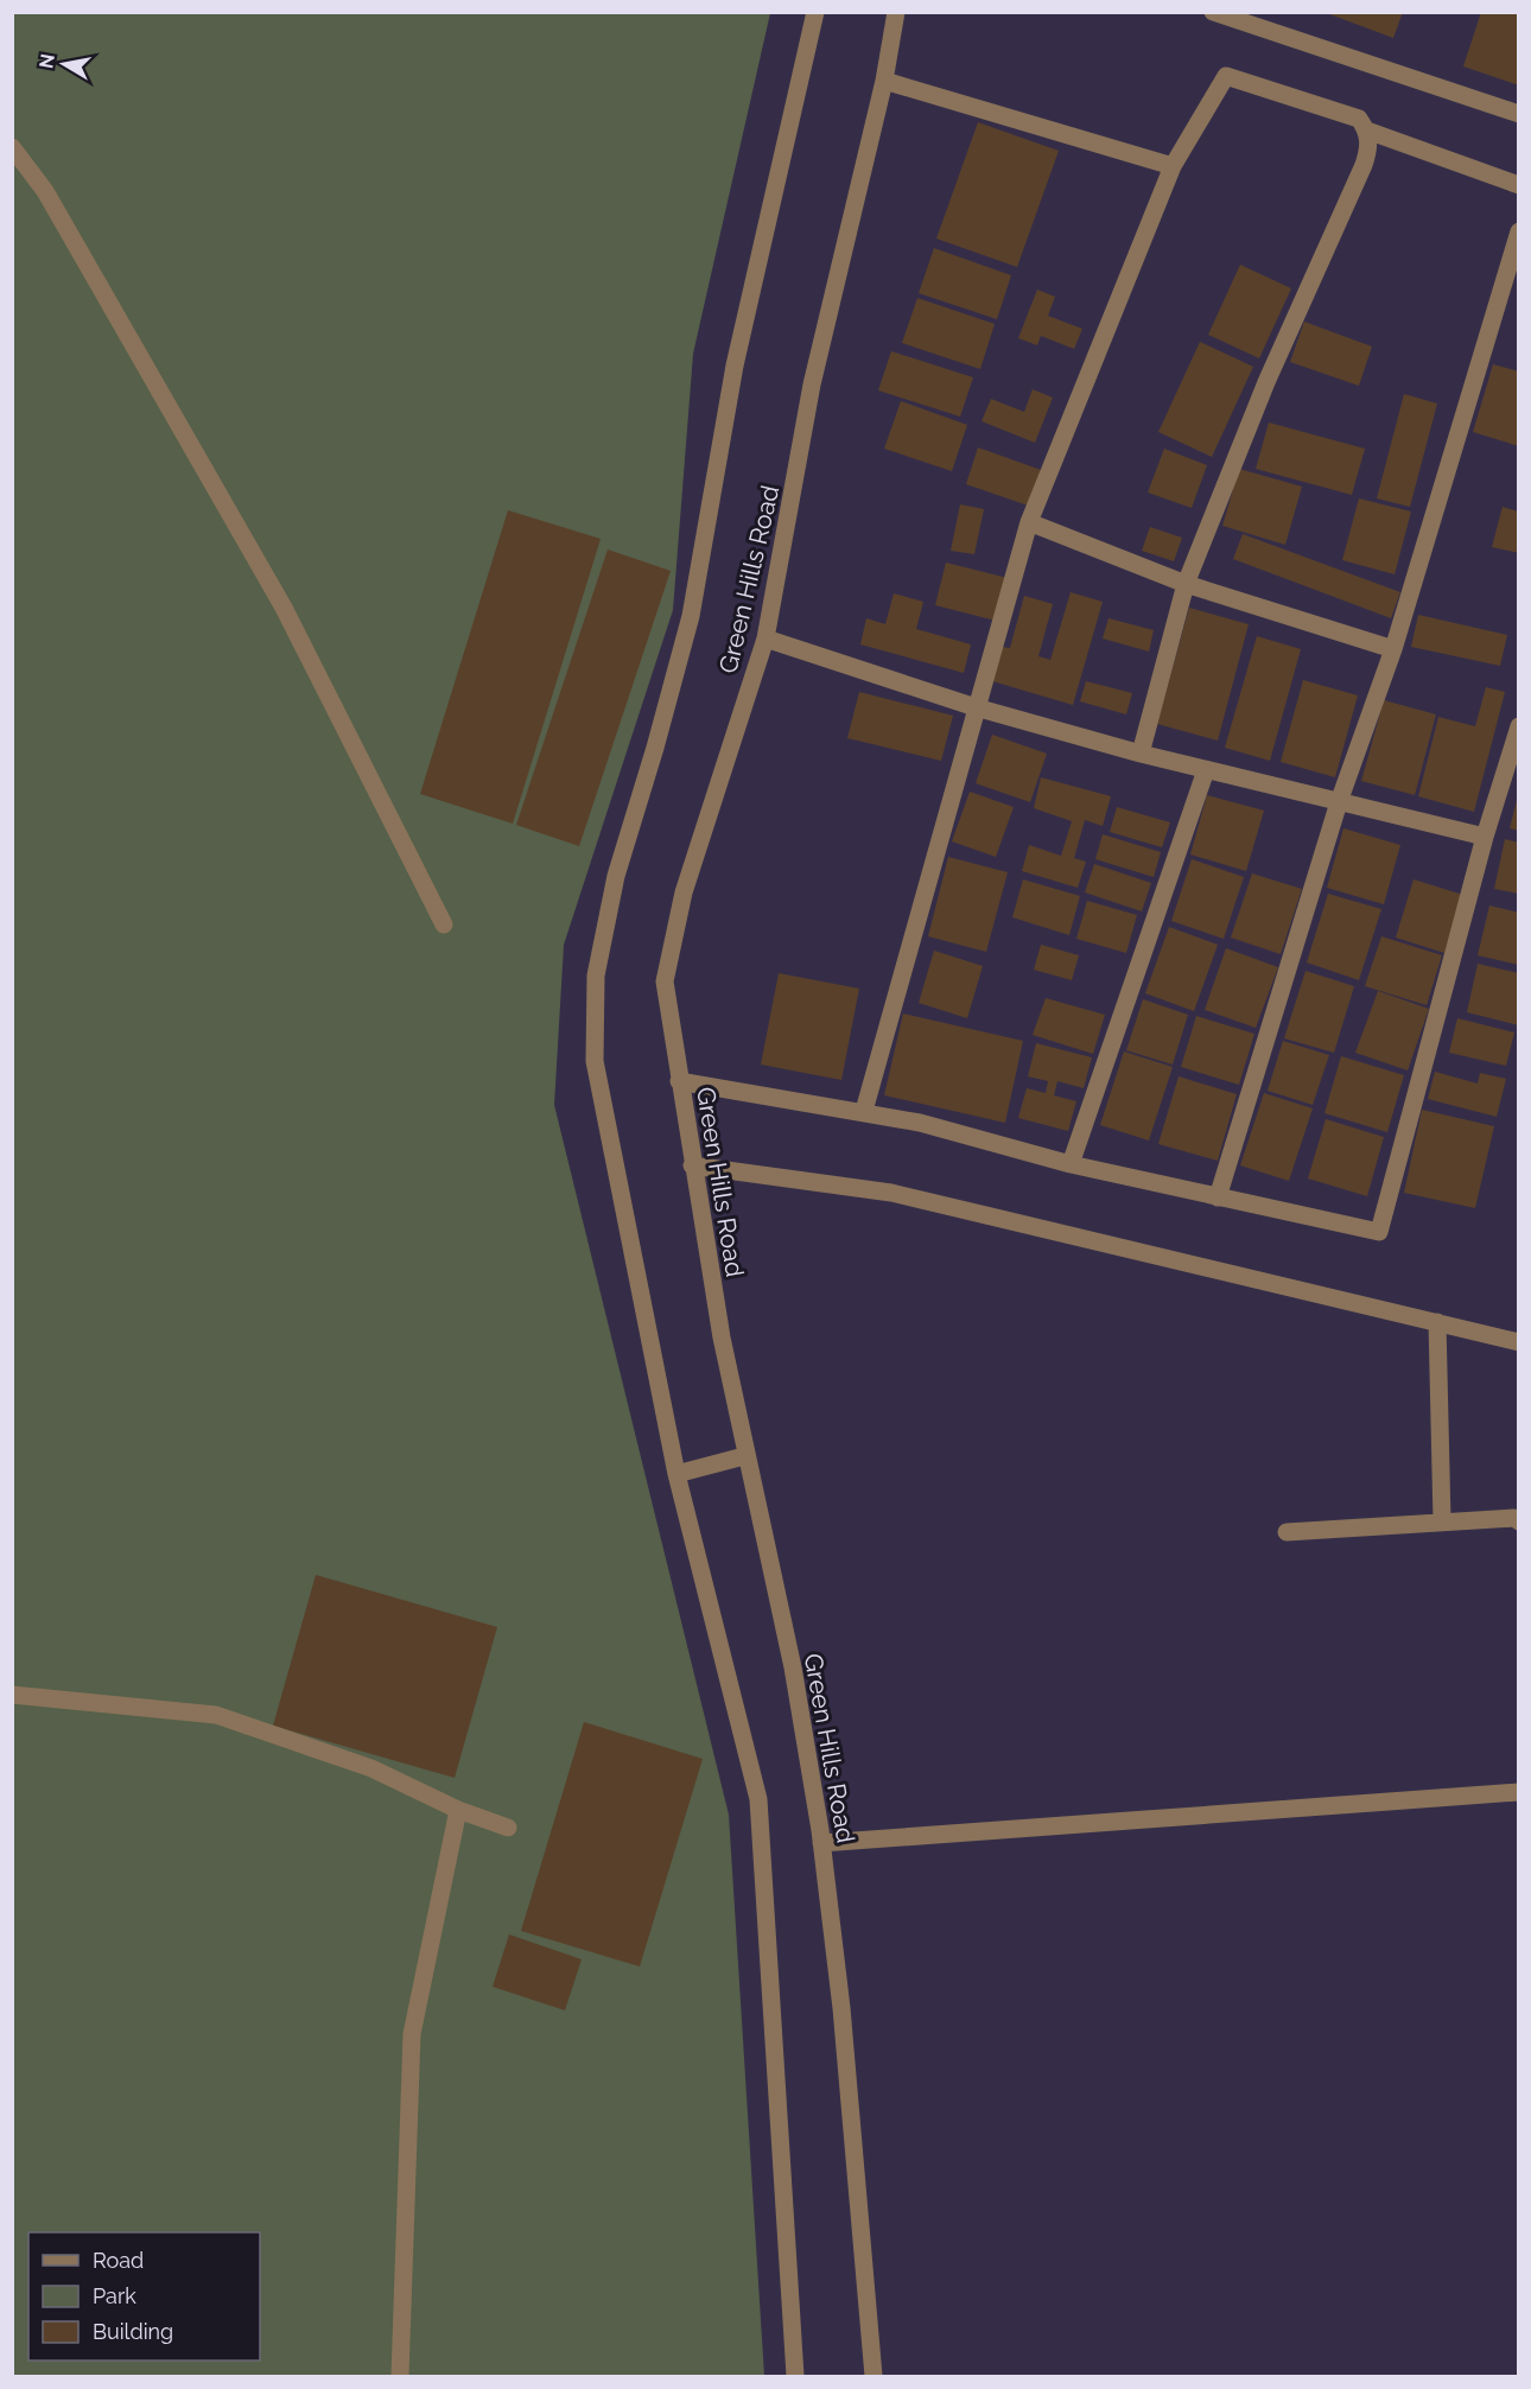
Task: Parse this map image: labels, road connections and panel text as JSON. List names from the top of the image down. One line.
{"streets":{"street":["Green Hills Road"]},"legend":["Road","Park","Building"],"north":"left"}
